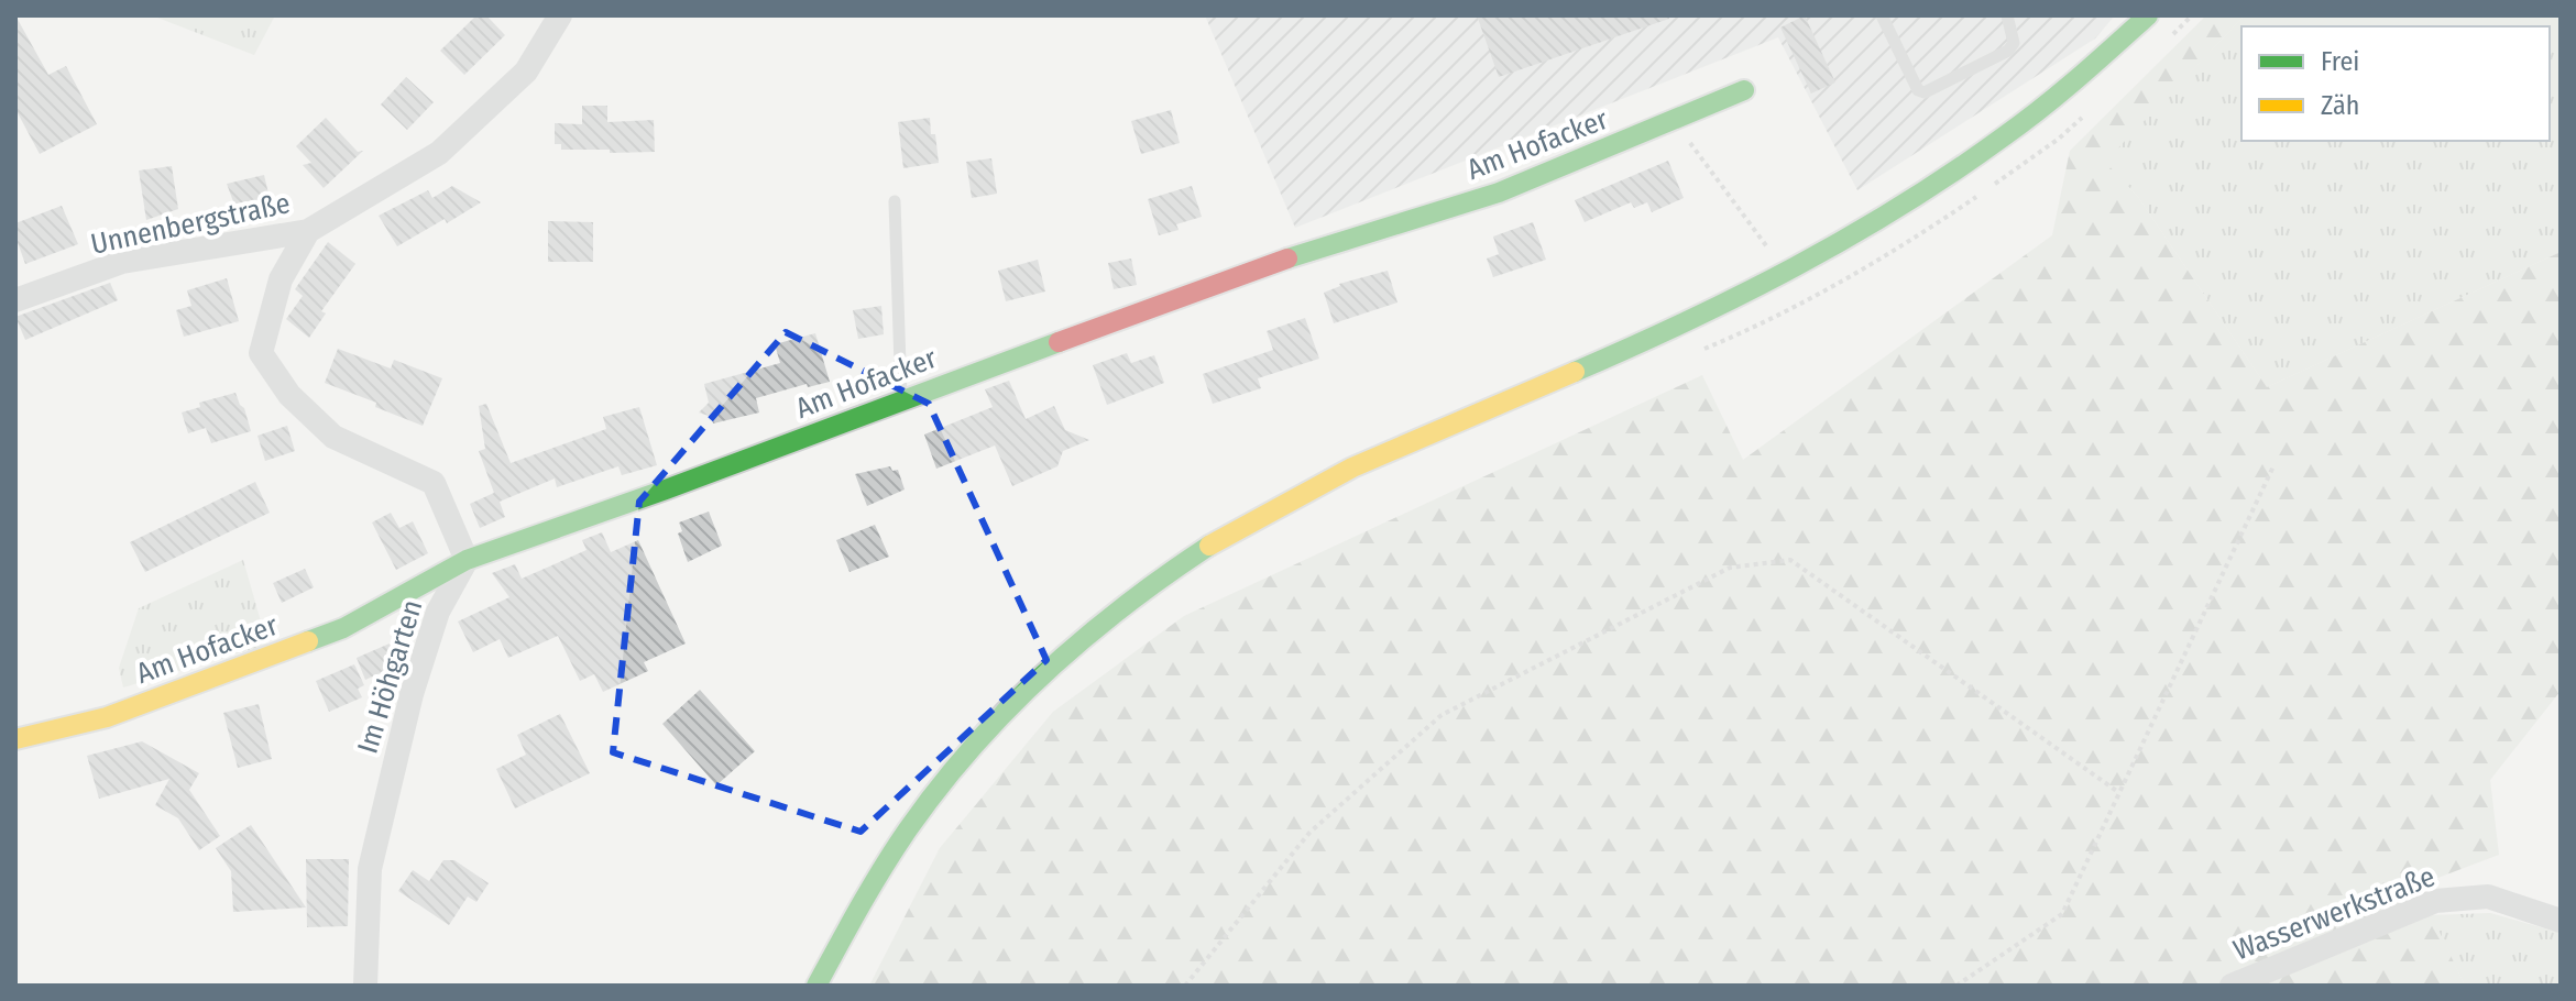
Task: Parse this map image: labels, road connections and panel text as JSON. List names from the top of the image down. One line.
{"streets":{"street":["Am Hofacker","Unnenbergstraße","Im Höhgarten","Wasserwerkstraße"]},"crossings":[["Am Hofacker","Im Höhgarten"]],"legend":["Frei","Zäh"]}
